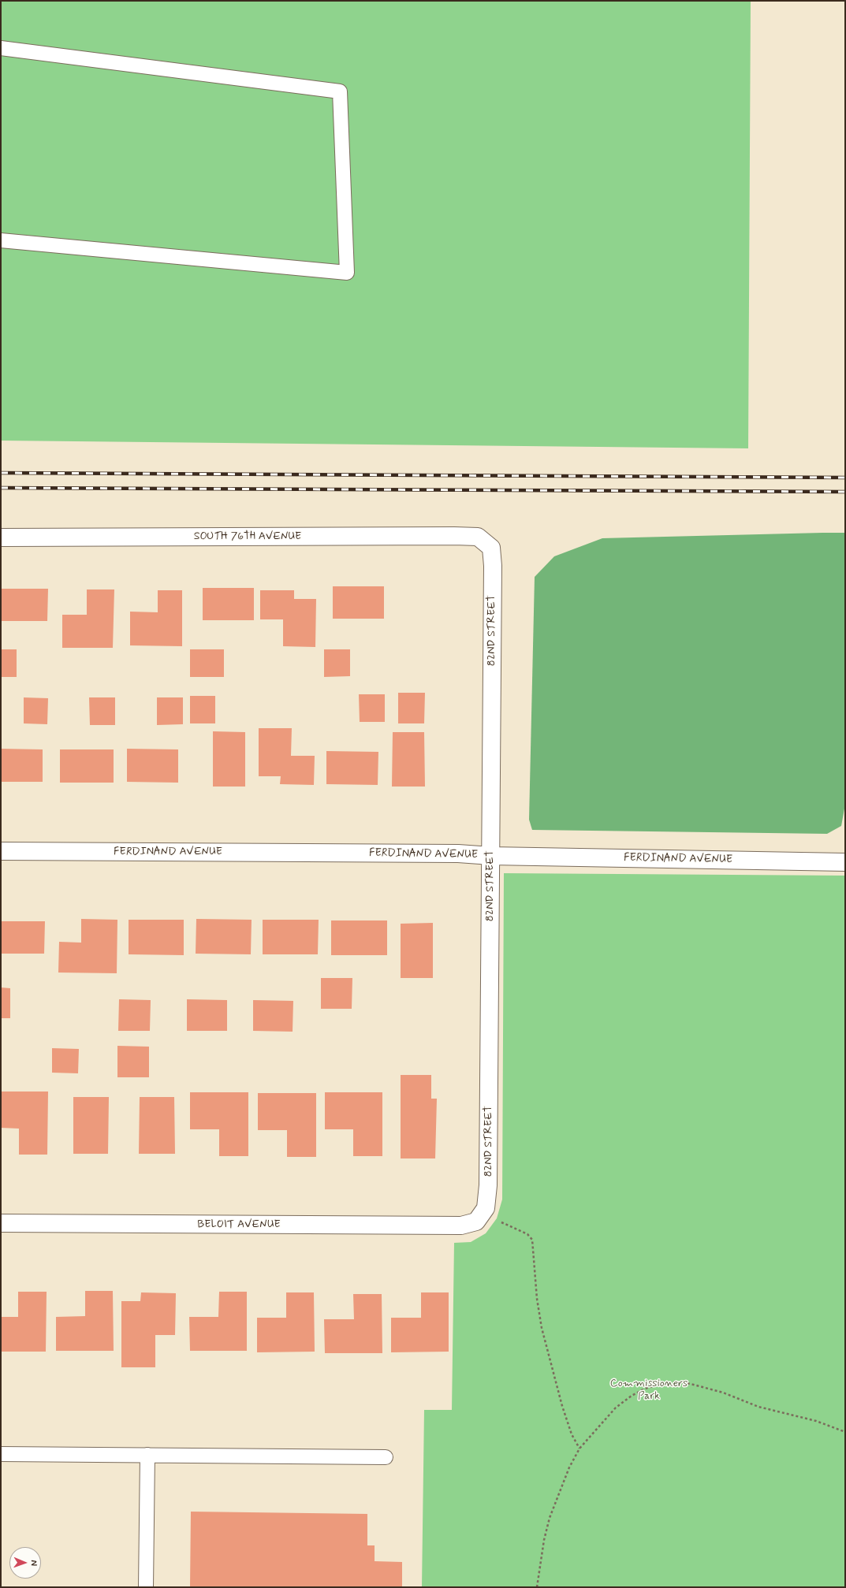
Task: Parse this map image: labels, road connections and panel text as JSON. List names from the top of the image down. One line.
{"streets":{"street":["SOUTH 76TH AVENUE","82ND STREET","FERDINAND AVENUE","BELOIT AVENUE"]},"crossings":[["SOUTH 76TH AVENUE","82ND STREET"],["82ND STREET","FERDINAND AVENUE"],["82ND STREET","BELOIT AVENUE"]],"parks":["Commissioners Park"],"north":"right"}
